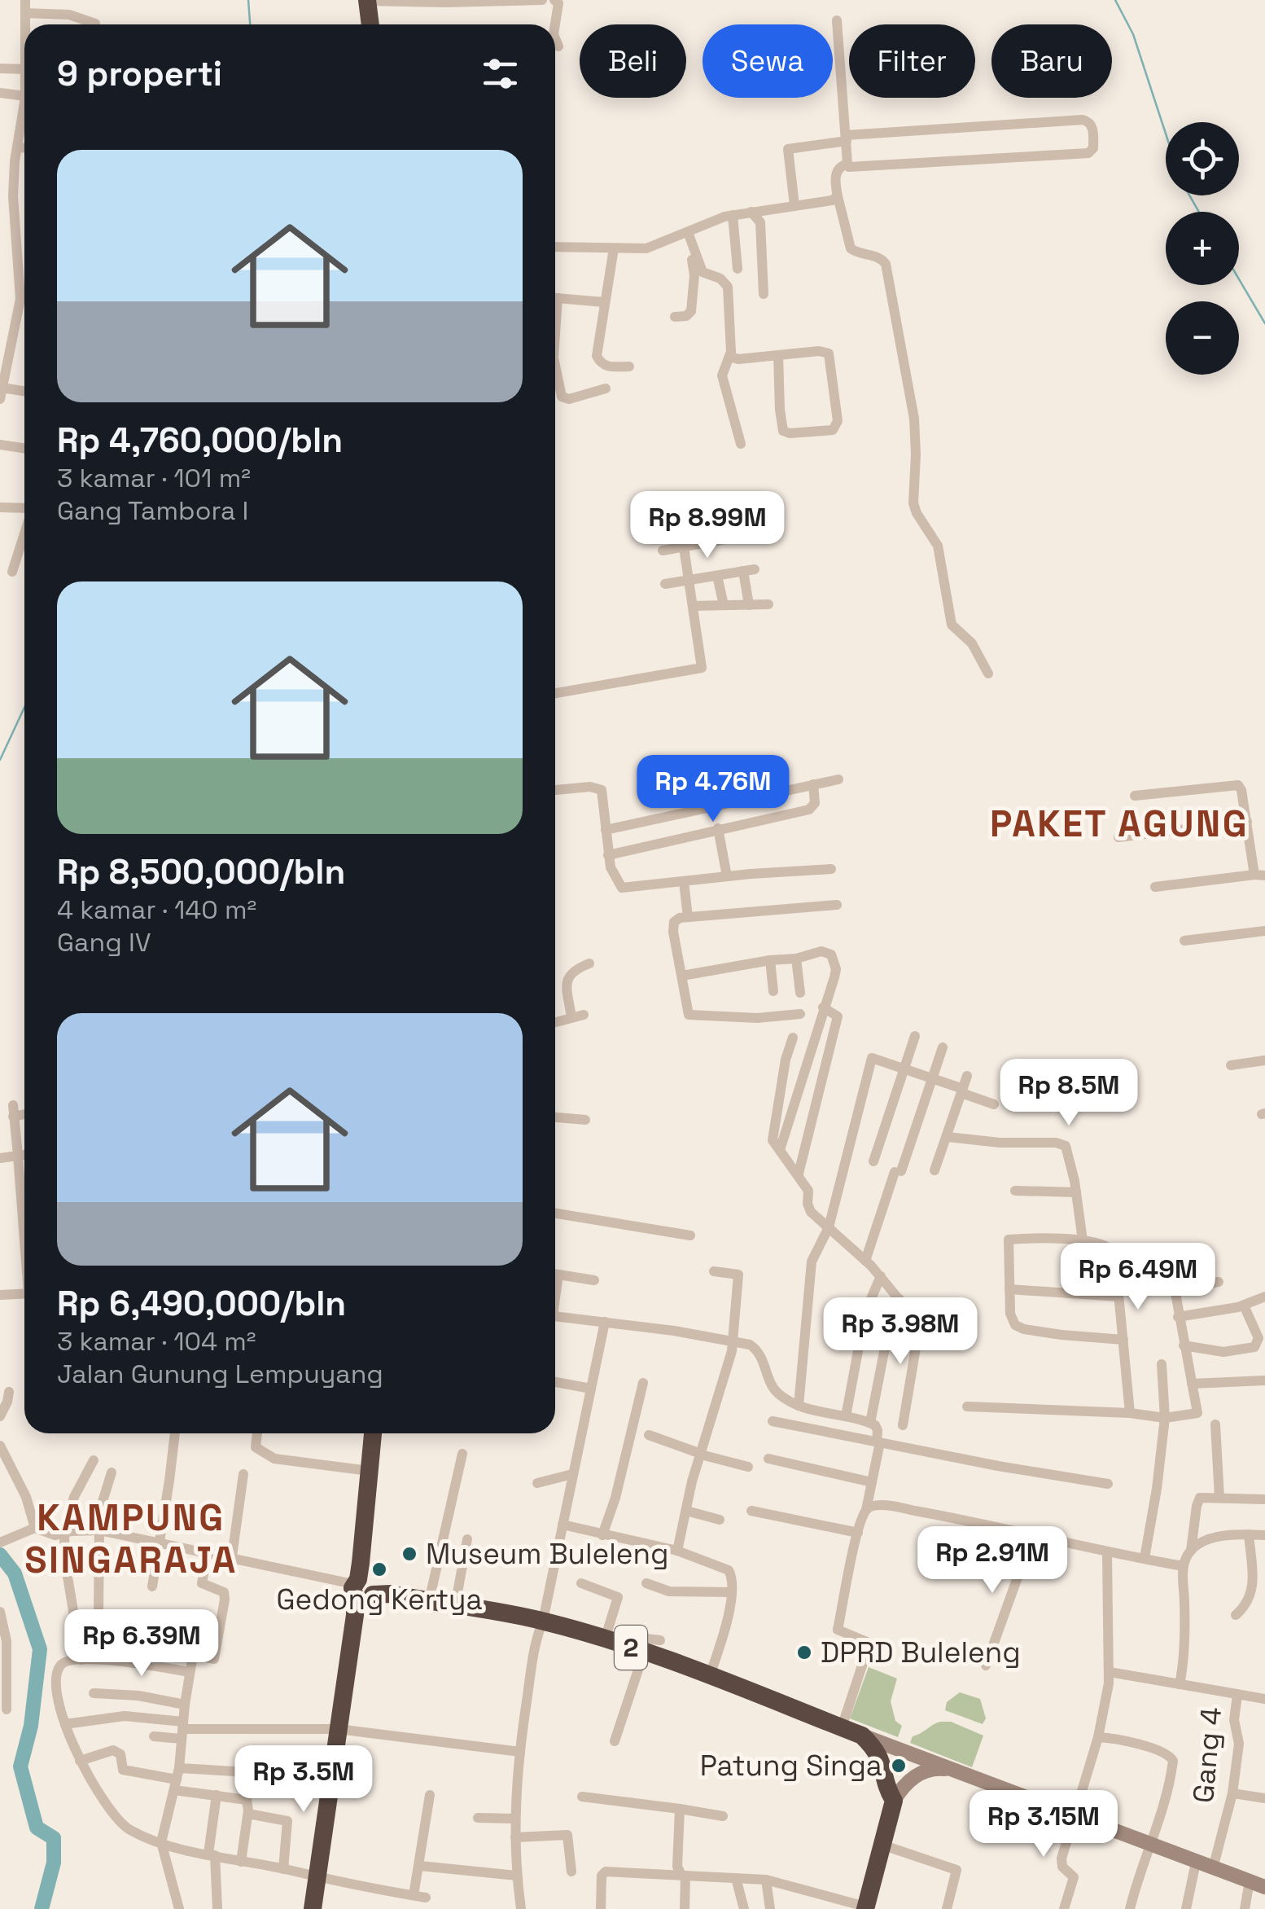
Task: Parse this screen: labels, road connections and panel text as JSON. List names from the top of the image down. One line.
{"streets":{"highway":["2"],"street":["Gang 4"]},"districts":["PAKET AGUNG","KAMPUNG SINGARAJA"],"places":["Museum Buleleng","Gedong Kertya","DPRD Buleleng","Patung Singa"],"page":{"chip":["Beli","Sewa","Filter","Baru"],"heading":"9 properti","map_buttons":["+","−"],"list":[{"name":"Rp 4,760,000/bln","note":"3 kamar · 101 m² · Gang Tambora I"},{"name":"Rp 8,500,000/bln","note":"4 kamar · 140 m² · Gang IV"},{"name":"Rp 6,490,000/bln","note":"3 kamar · 104 m² · Jalan Gunung Lempuyang"}],"price":["Rp 8.99M","Rp 4.76M","Rp 8.5M","Rp 6.49M","Rp 3.98M","Rp 2.91M","Rp 6.39M","Rp 3.5M","Rp 3.15M"]}}
